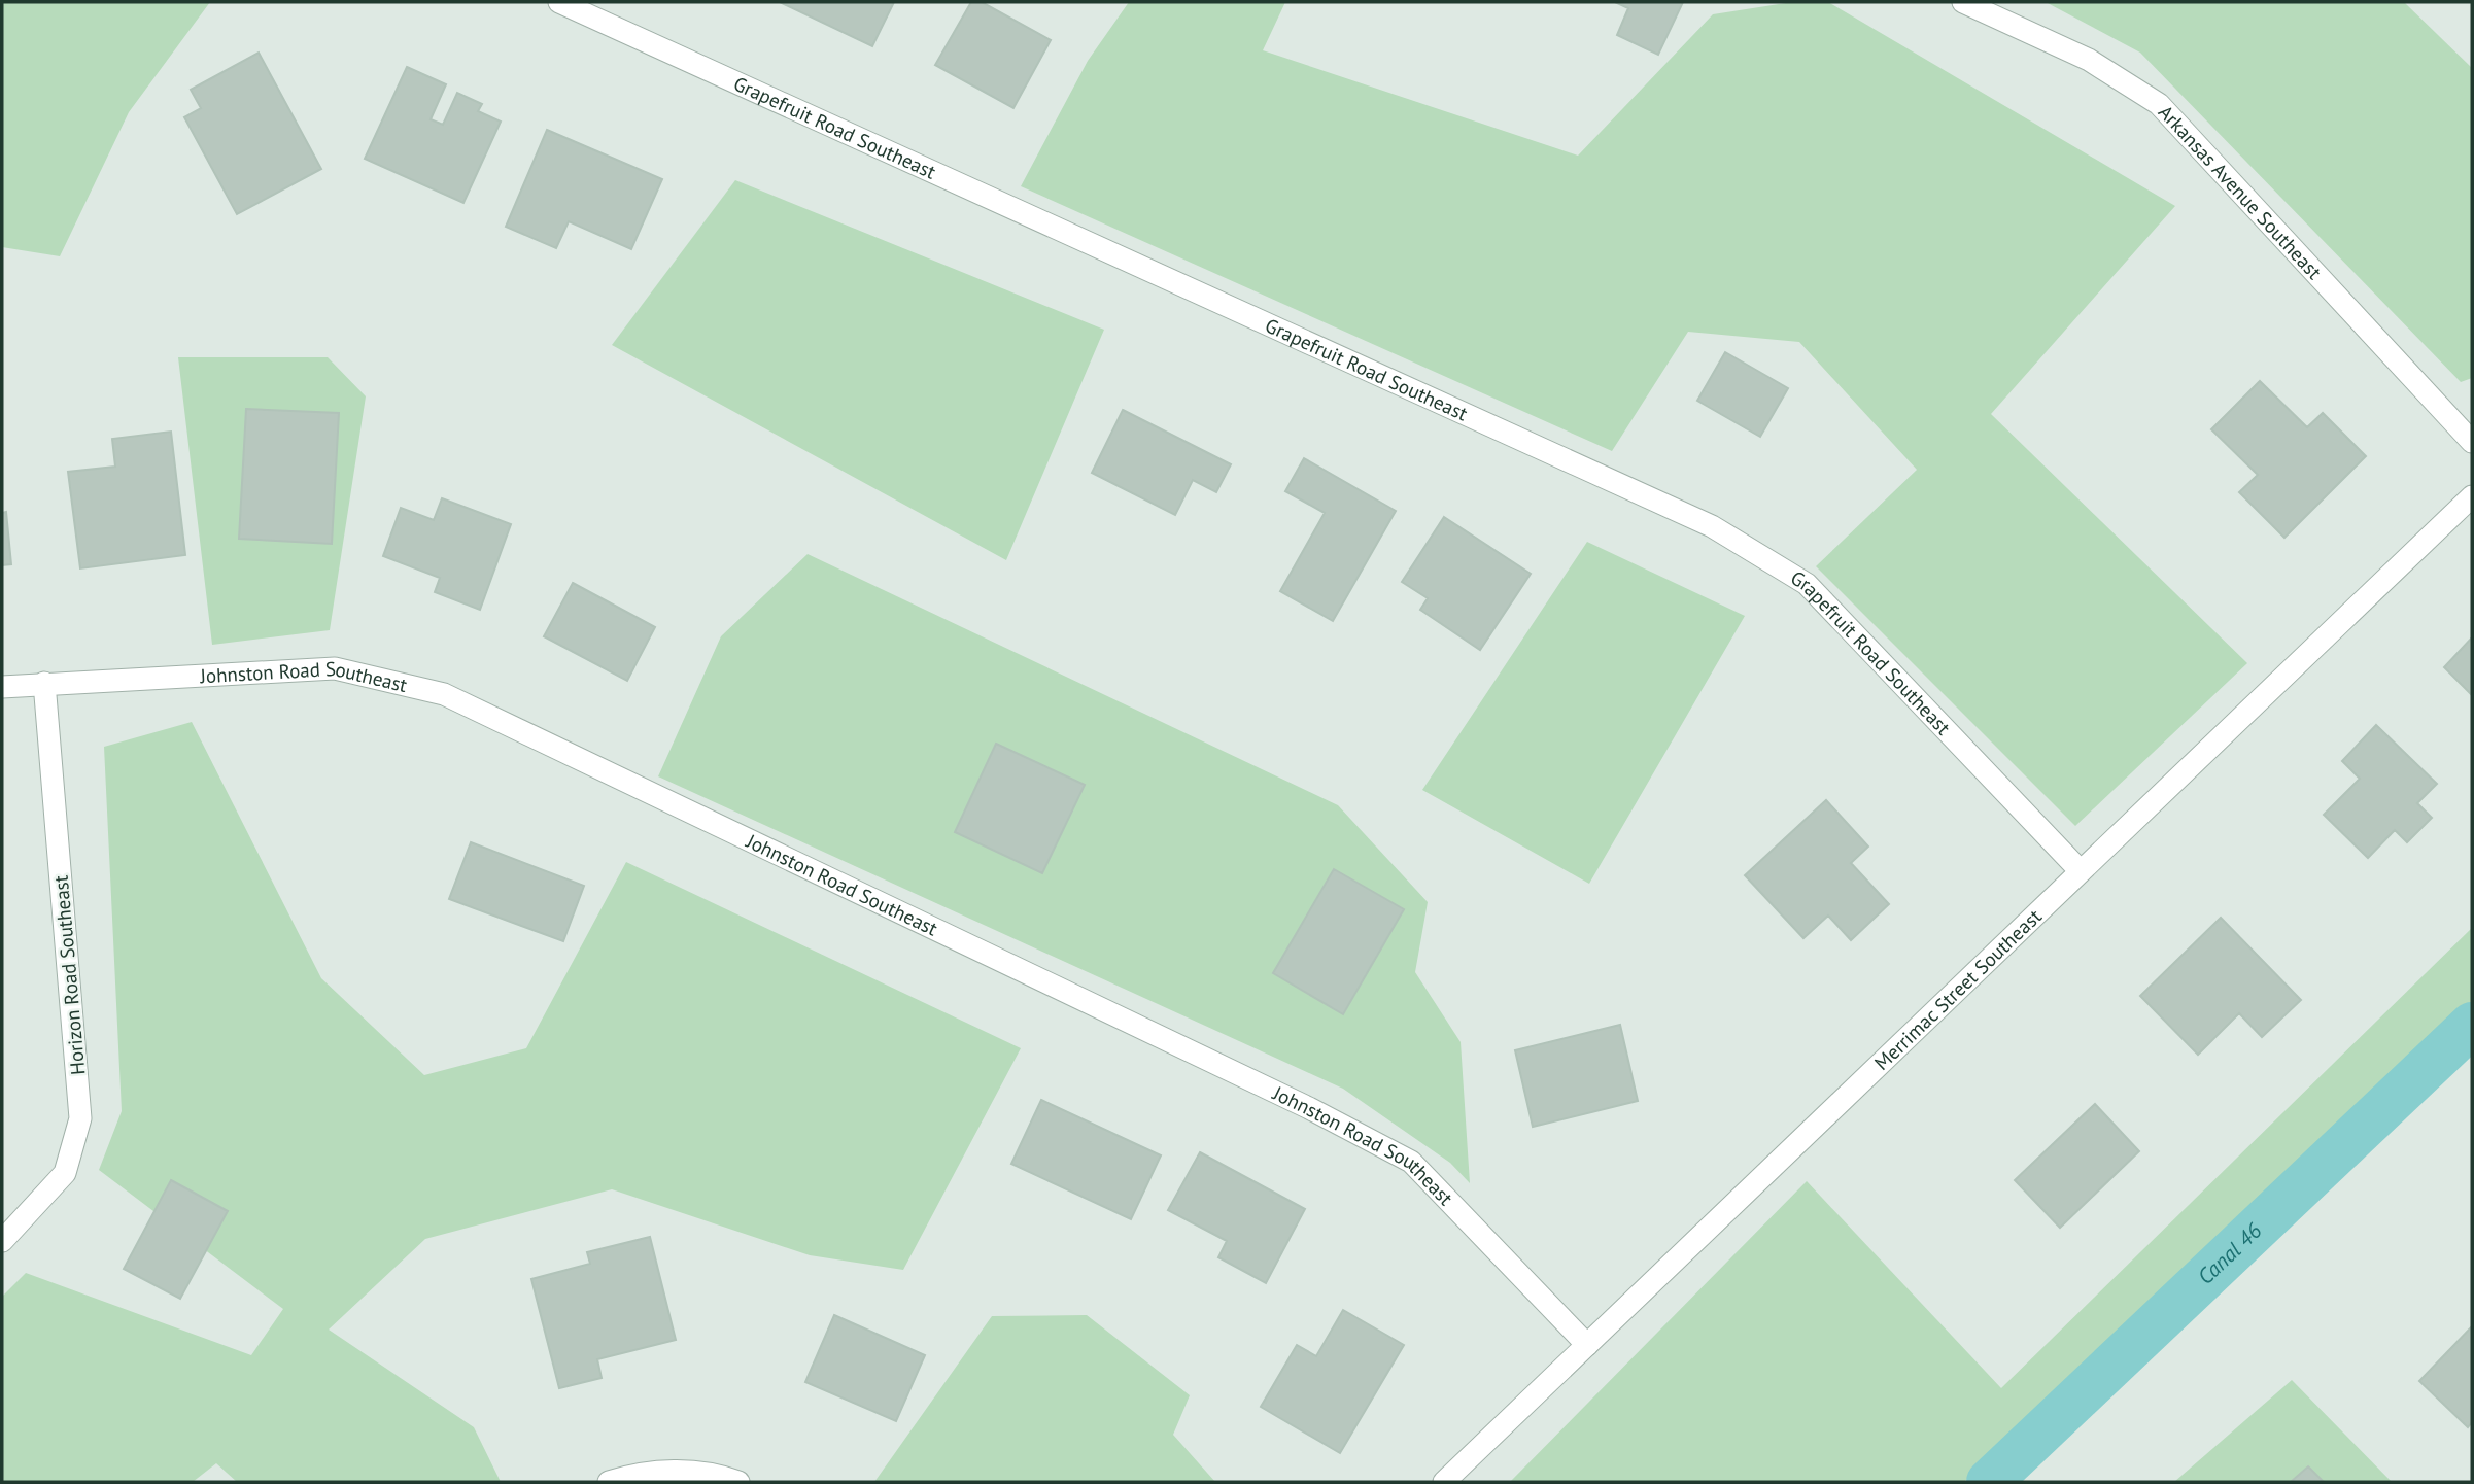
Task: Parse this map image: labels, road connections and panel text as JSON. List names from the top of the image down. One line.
{"streets":{"street":["Grapefruit Road Southeast","Arkansas Avenue Southeast","Johnston Road Southeast","Horizon Road Southeast","Merrimac Street Southeast"]},"crossings":[["Grapefruit Road Southeast","Merrimac Street Southeast"],["Johnston Road Southeast","Horizon Road Southeast"],["Johnston Road Southeast","Merrimac Street Southeast"]],"water":["Canal 46"]}
